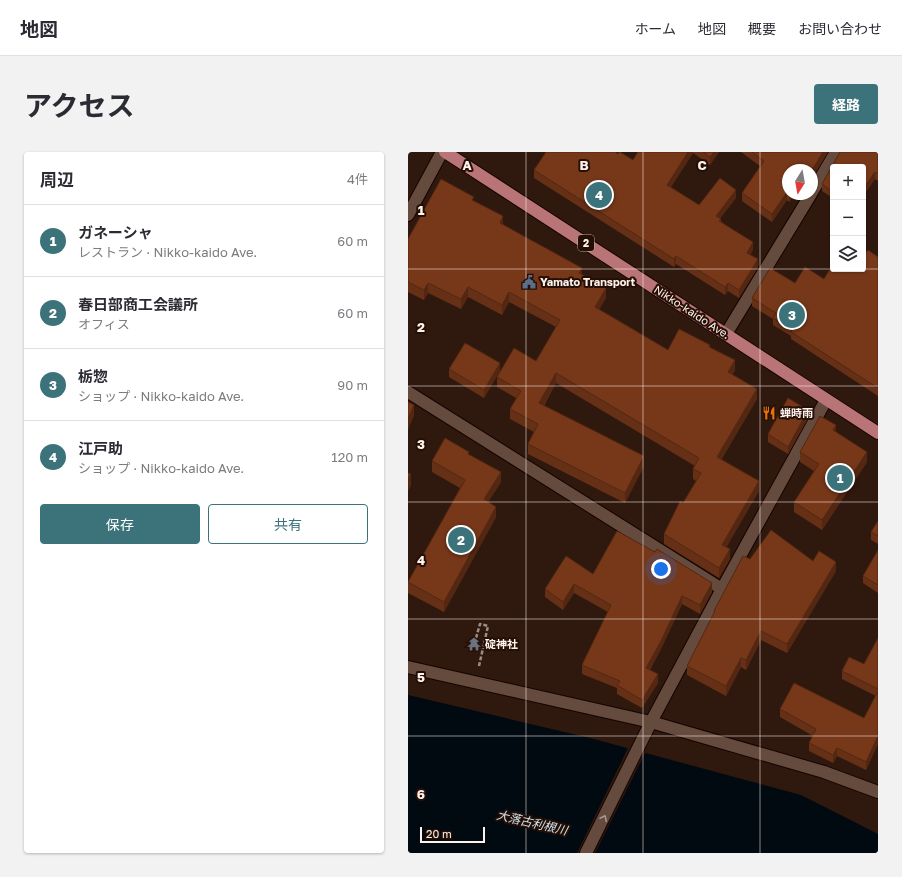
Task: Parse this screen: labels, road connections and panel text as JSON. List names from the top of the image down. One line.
{"streets":{"main road":["2","Nikko-kaido Ave."]},"water":["大落古利根川"],"places":{"public building":["Yamato Transport"],"restaurant":["蝉時雨"],"temple":["碇神社"]},"scale_bar":"20 m","north":"bottom","page":{"header":"地図","nav":["ホーム","地図","概要","お問い合わせ"],"title":"アクセス","buttons":["経路",["保存","共有"]],"heading":["周辺","4件"],"map_buttons":["+","−"],"pins":["4","3","1","2"],"list":[{"mark":"1","name":"ガネーシャ","note":"レストラン · Nikko-kaido Ave.","value":"60 m"},{"mark":"2","name":"春日部商工会議所","note":"オフィス","value":"60 m"},{"mark":"3","name":"栃惣","note":"ショップ · Nikko-kaido Ave.","value":"90 m"},{"mark":"4","name":"江戸助","note":"ショップ · Nikko-kaido Ave.","value":"120 m"}],"scale":"20 m"},"grid":{"columns":["A","B","C"],"rows":["1","2","3","4","5","6"]}}
